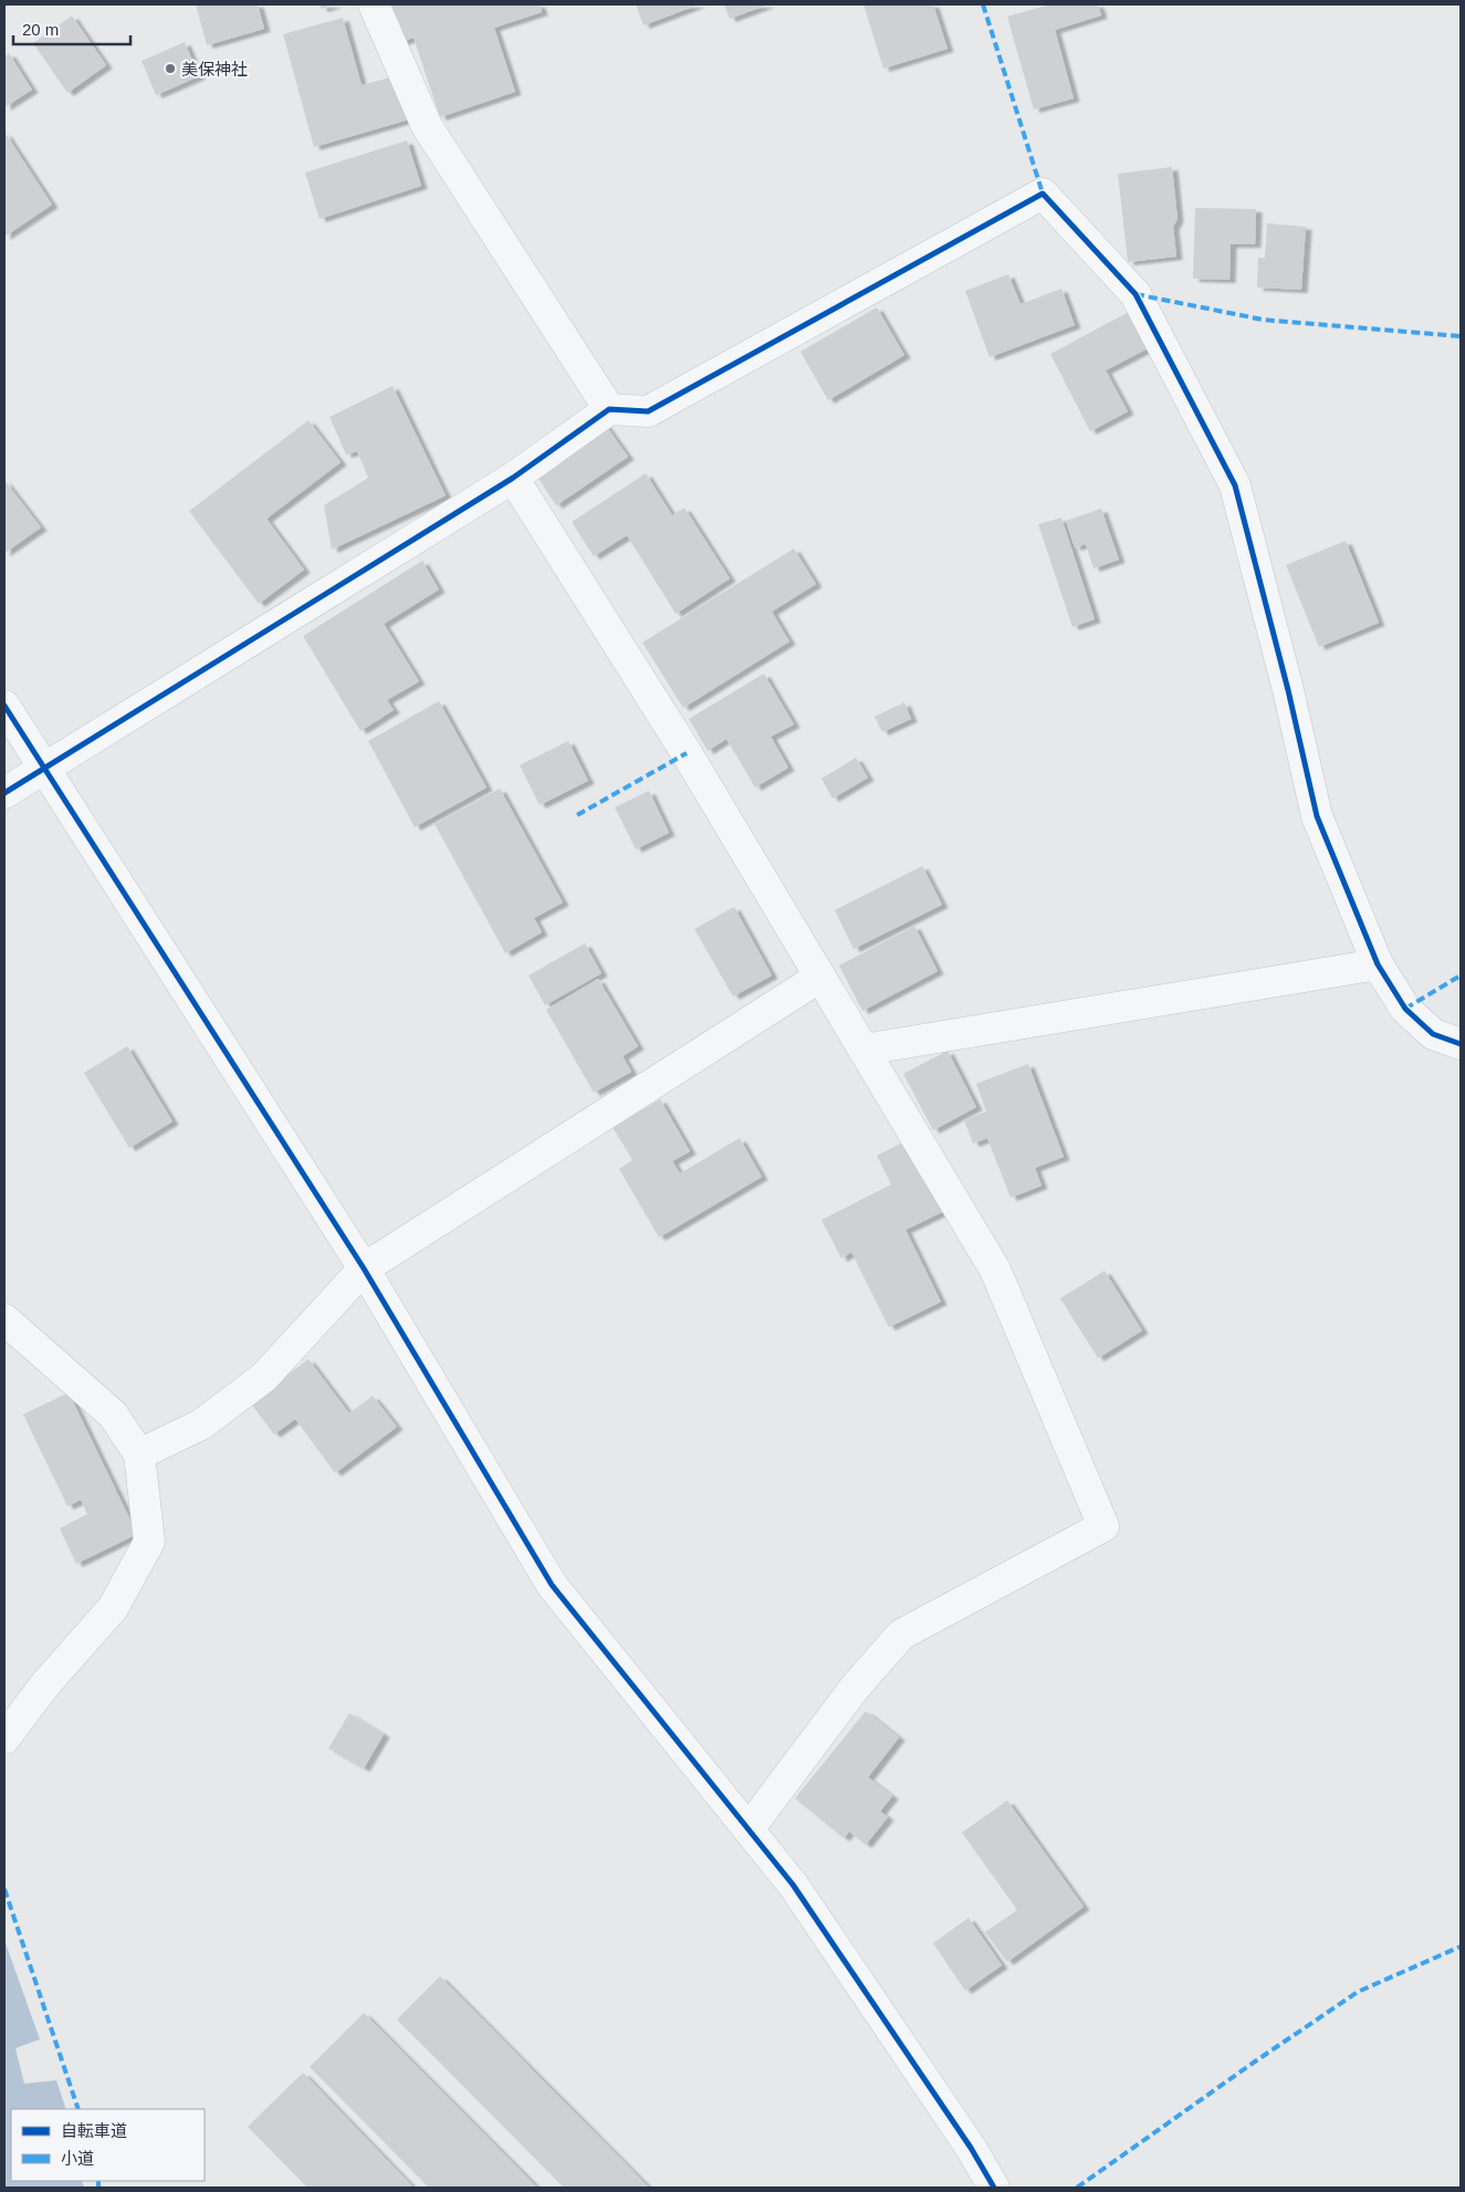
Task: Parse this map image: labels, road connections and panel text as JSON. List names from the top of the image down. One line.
{"places":["美保神社"],"legend":["自転車道","小道"],"scale_bar":"20 m"}
